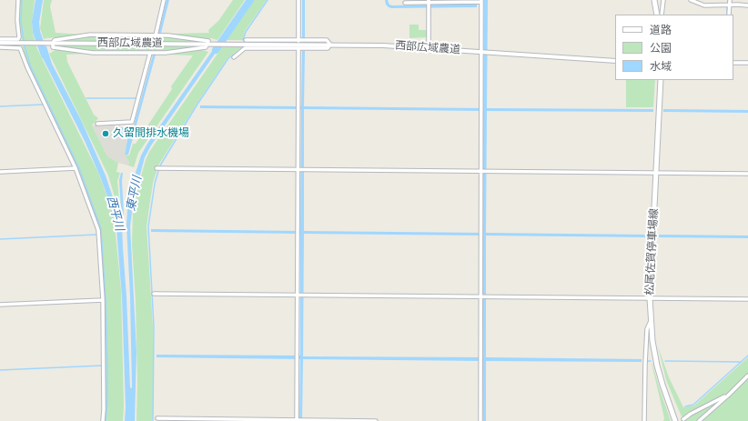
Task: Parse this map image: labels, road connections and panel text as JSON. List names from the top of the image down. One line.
{"streets":{"main road":["松尾佐賀停車場線"],"street":["西部広域農道"]},"water":["東平川","西平川"],"places":["久留間排水機場"],"legend":["道路","公園","水域"]}
